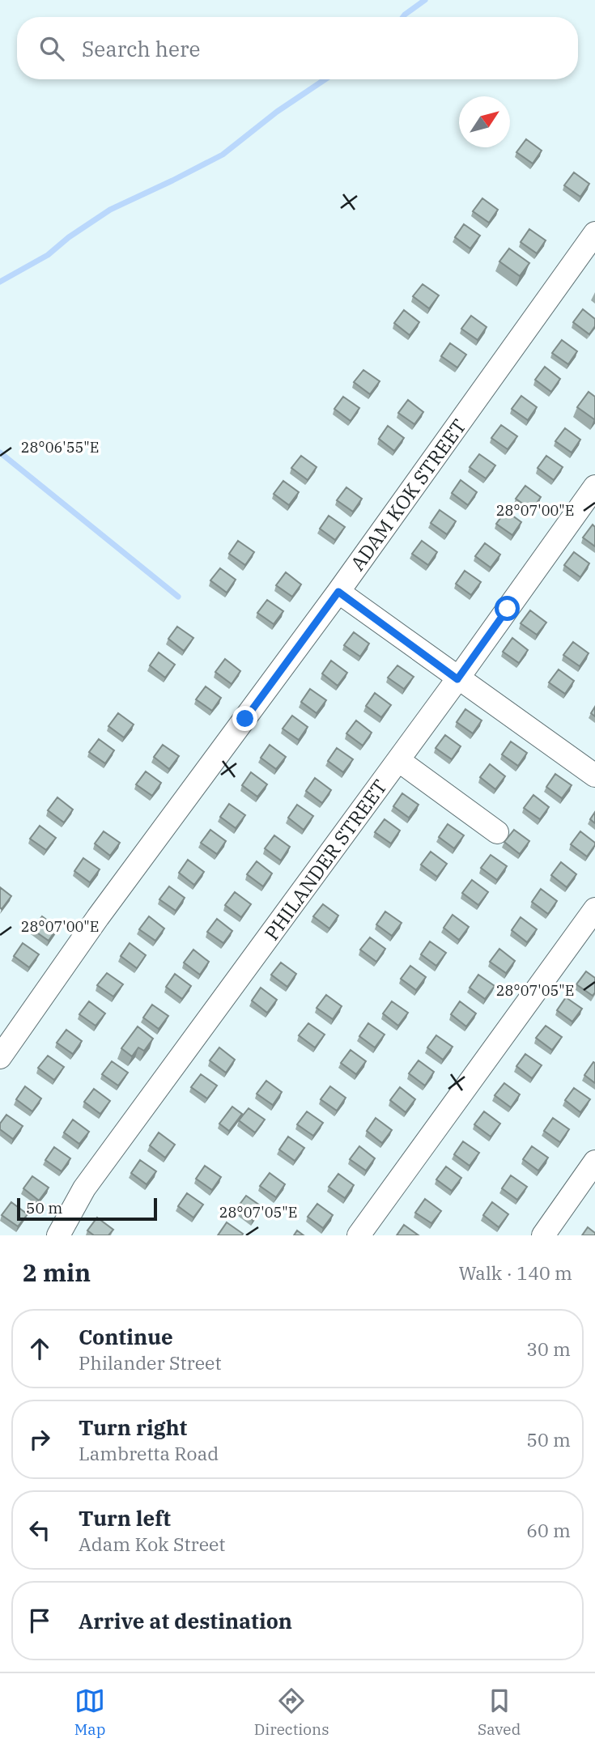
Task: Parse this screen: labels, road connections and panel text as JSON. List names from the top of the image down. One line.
{"streets":{"street":["ADAM KOK STREET","PHILANDER STREET"]},"scale_bar":"50 m","north":"top right","page":{"search":"Search here","scale":"50 m","heading":["2 min","Walk · 140 m"],"list":[["Continue","Philander Street","30 m"],["Turn right","Lambretta Road","50 m"],["Turn left","Adam Kok Street","60 m"],"Arrive at destination"],"nav":["Map","Directions","Saved"]},"coordinates":["28°06'55\"E","28°07'00\"E","28°07'05\"E"]}
